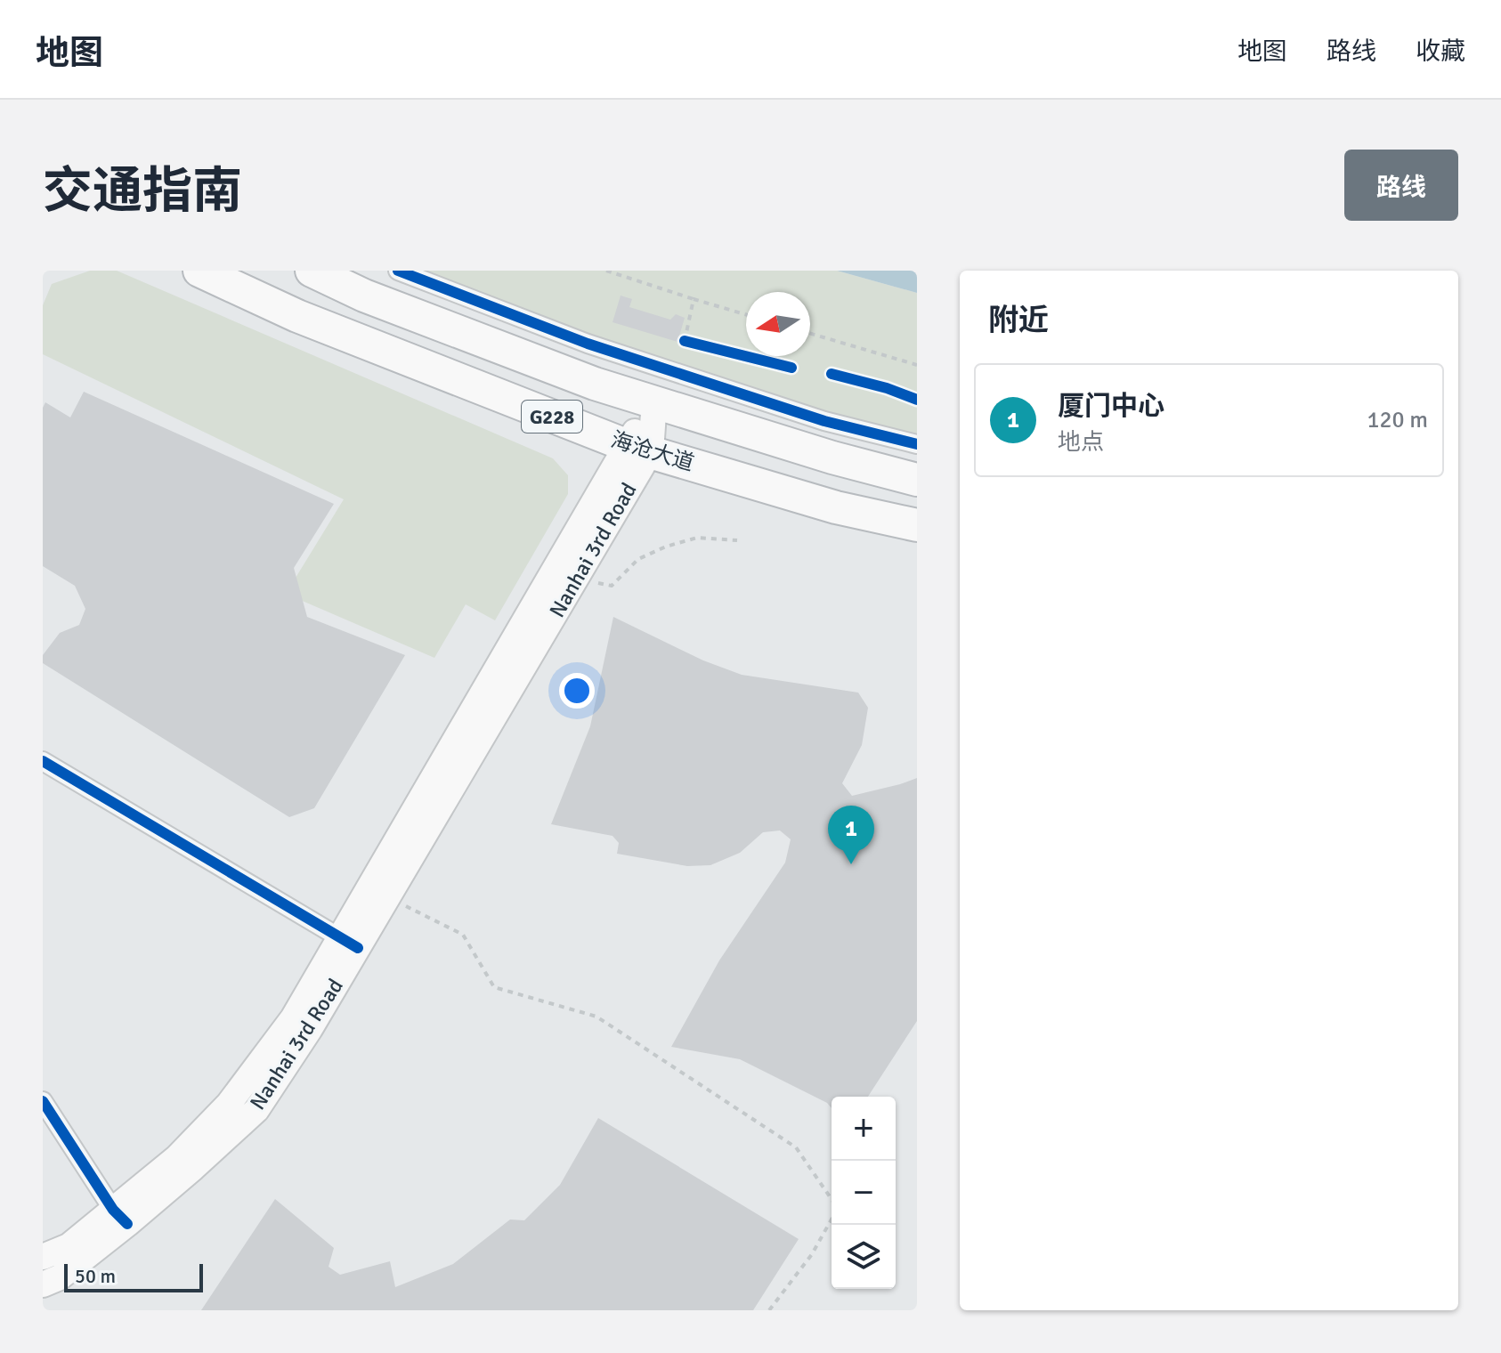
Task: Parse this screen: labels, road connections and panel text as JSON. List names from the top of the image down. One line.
{"streets":{"highway":["G228","海沧大道"],"main road":["Nanhai 3rd Road"]},"crossings":[["G228","Nanhai 3rd Road"],["海沧大道","Nanhai 3rd Road"]],"scale_bar":"50 m","north":"left","page":{"header":"地图","nav":["地图","路线","收藏"],"title":"交通指南","buttons":"路线","heading":"附近","list":[{"mark":"1","name":"厦门中心","note":"地点","value":"120 m"}],"pins":"1","map_buttons":["+","−"],"scale":"50 m"}}
